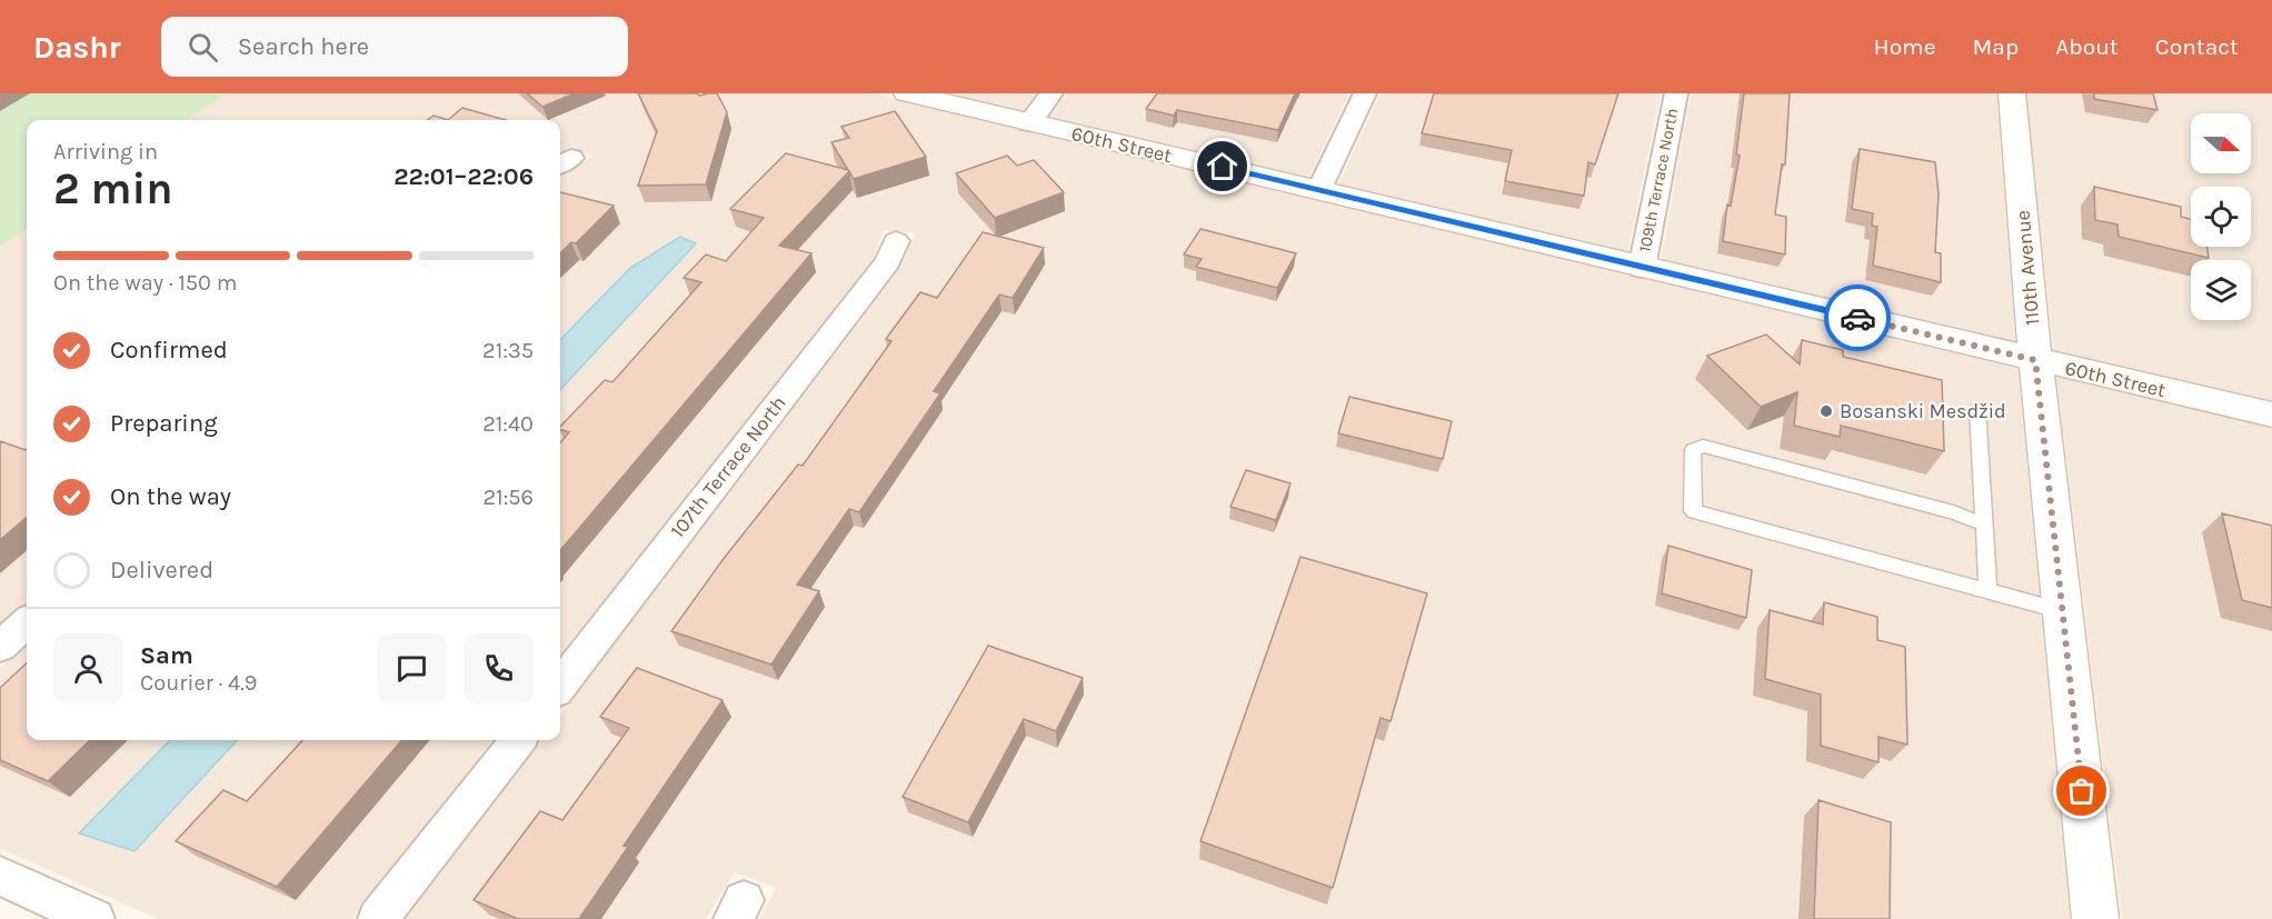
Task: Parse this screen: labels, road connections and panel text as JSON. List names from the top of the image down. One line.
{"streets":{"street":["60th Street","109th Terrace North","110th Avenue","107th Terrace North"]},"crossings":[["60th Street","109th Terrace North"],["60th Street","110th Avenue"]],"places":["Bosanski Mesdžid"],"north":"right","page":{"header":"Dashr","search":"Search here","nav":["Home","Map","About","Contact"],"heading":["2 min","Arriving in","22:01–22:06"],"panel":["Sam","Courier · 4.9"],"bar":"On the way · 150 m","list":[["Confirmed","21:35"],["Preparing","21:40"],["On the way","21:56"],"Delivered"]}}
